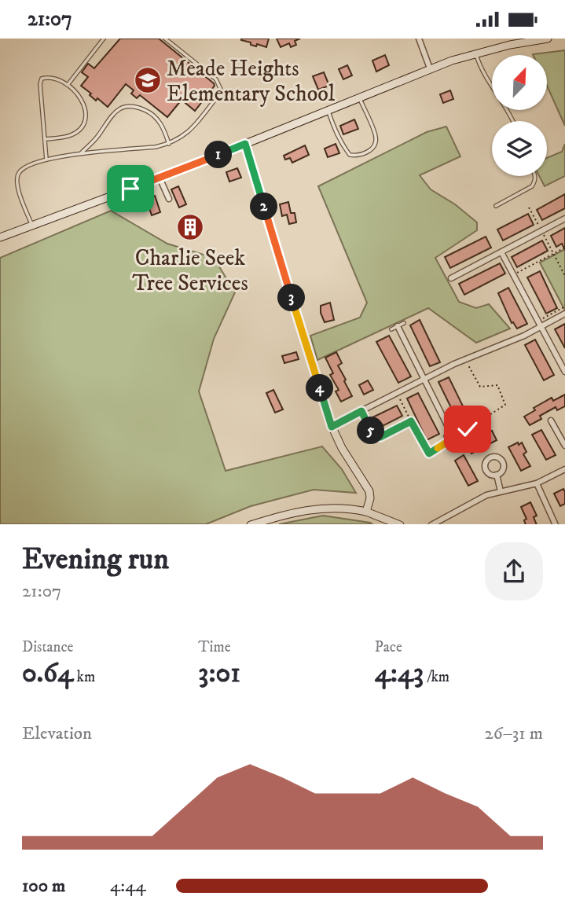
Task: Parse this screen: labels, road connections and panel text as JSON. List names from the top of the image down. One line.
{"places":{"school or university":["Meade Heights Elementary School"],"building":["Charlie Seek Tree Services"]},"north":"top right","page":{"status":"21:07","pins":["1","2","3","4","5"],"heading":["Evening run","21:07"],"stats":[["Distance","0.64 km"],["Time","3:01"],["Pace","4:43 /km"]],"chart":["Elevation","26–31 m"],"list":[{"name":"100 m","note":"4:44"}]}}
